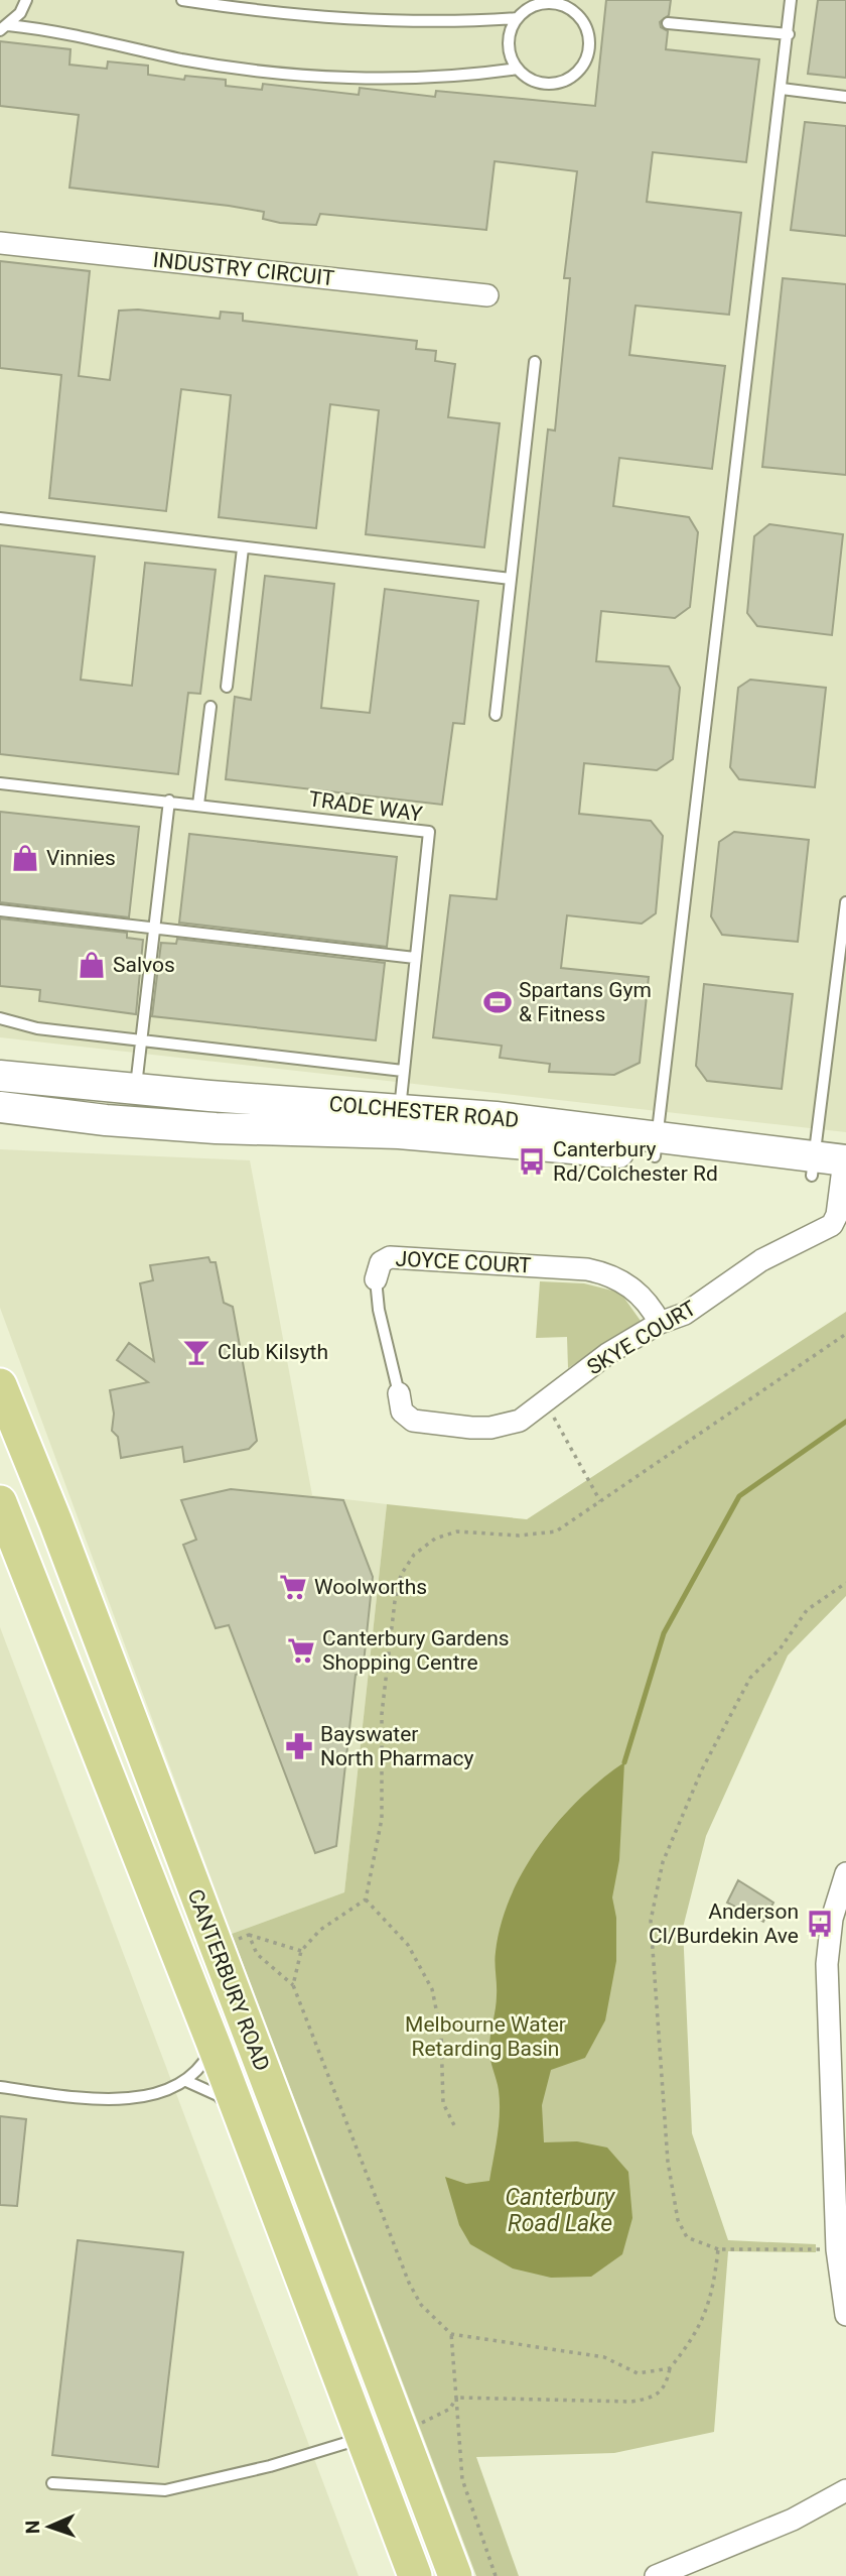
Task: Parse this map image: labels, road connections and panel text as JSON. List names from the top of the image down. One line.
{"streets":{"main road":["COLCHESTER ROAD","CANTERBURY ROAD"],"street":["INDUSTRY CIRCUIT","JOYCE COURT","SKYE COURT"],"lane":["TRADE WAY"]},"crossings":[["TRADE WAY","COLCHESTER ROAD"],["COLCHESTER ROAD","SKYE COURT"],["JOYCE COURT","SKYE COURT"]],"water":["Canterbury Road Lake"],"parks":["Melbourne Water Retarding Basin"],"places":{"shop":["Vinnies","Salvos"],"sports":["Spartans Gym & Fitness"],"bus stop":["Canterbury Rd/Colchester Rd","Anderson Cl/Burdekin Ave"],"bar":["Club Kilsyth"],"supermarket":["Woolworths","Canterbury Gardens Shopping Centre"],"pharmacy":["Bayswater North Pharmacy"]},"north":"left"}
